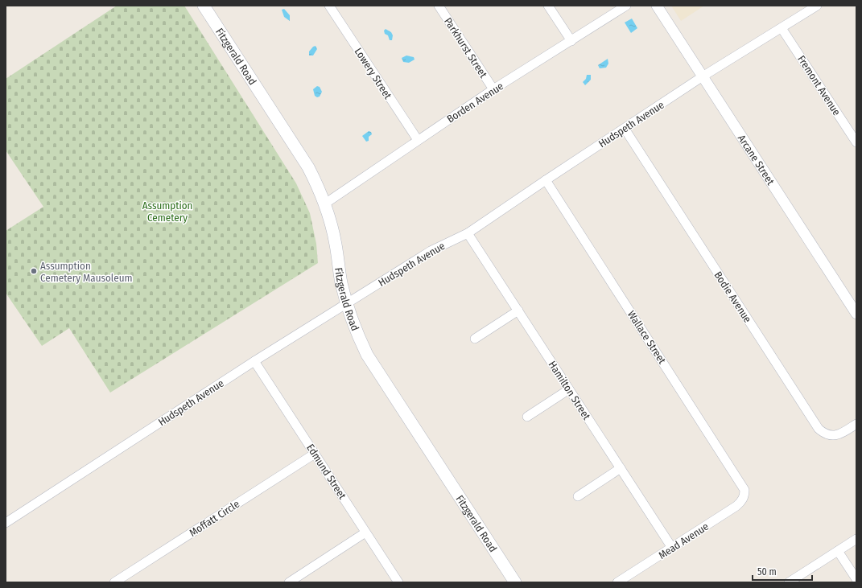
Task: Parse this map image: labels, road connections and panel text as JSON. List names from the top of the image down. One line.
{"streets":{"main road":["Fitzgerald Road"],"street":["Parkhurst Street","Lowery Street","Fremont Avenue","Borden Avenue","Hudspeth Avenue","Arcane Street","Bodie Avenue","Wallace Street","Hamilton Street","Edmund Street","Moffatt Circle","Mead Avenue"]},"crossings":[["Parkhurst Street","Borden Avenue"],["Fitzgerald Road","Borden Avenue"],["Fitzgerald Road","Hudspeth Avenue"],["Lowery Street","Borden Avenue"],["Fremont Avenue","Hudspeth Avenue"],["Hudspeth Avenue","Arcane Street"],["Hudspeth Avenue","Bodie Avenue"],["Hudspeth Avenue","Wallace Street"],["Hudspeth Avenue","Hamilton Street"],["Hudspeth Avenue","Edmund Street"],["Wallace Street","Mead Avenue"],["Hamilton Street","Mead Avenue"],["Edmund Street","Moffatt Circle"]],"parks":["Assumption Cemetery"],"places":["Assumption Cemetery Mausoleum"],"scale_bar":"50 m"}
